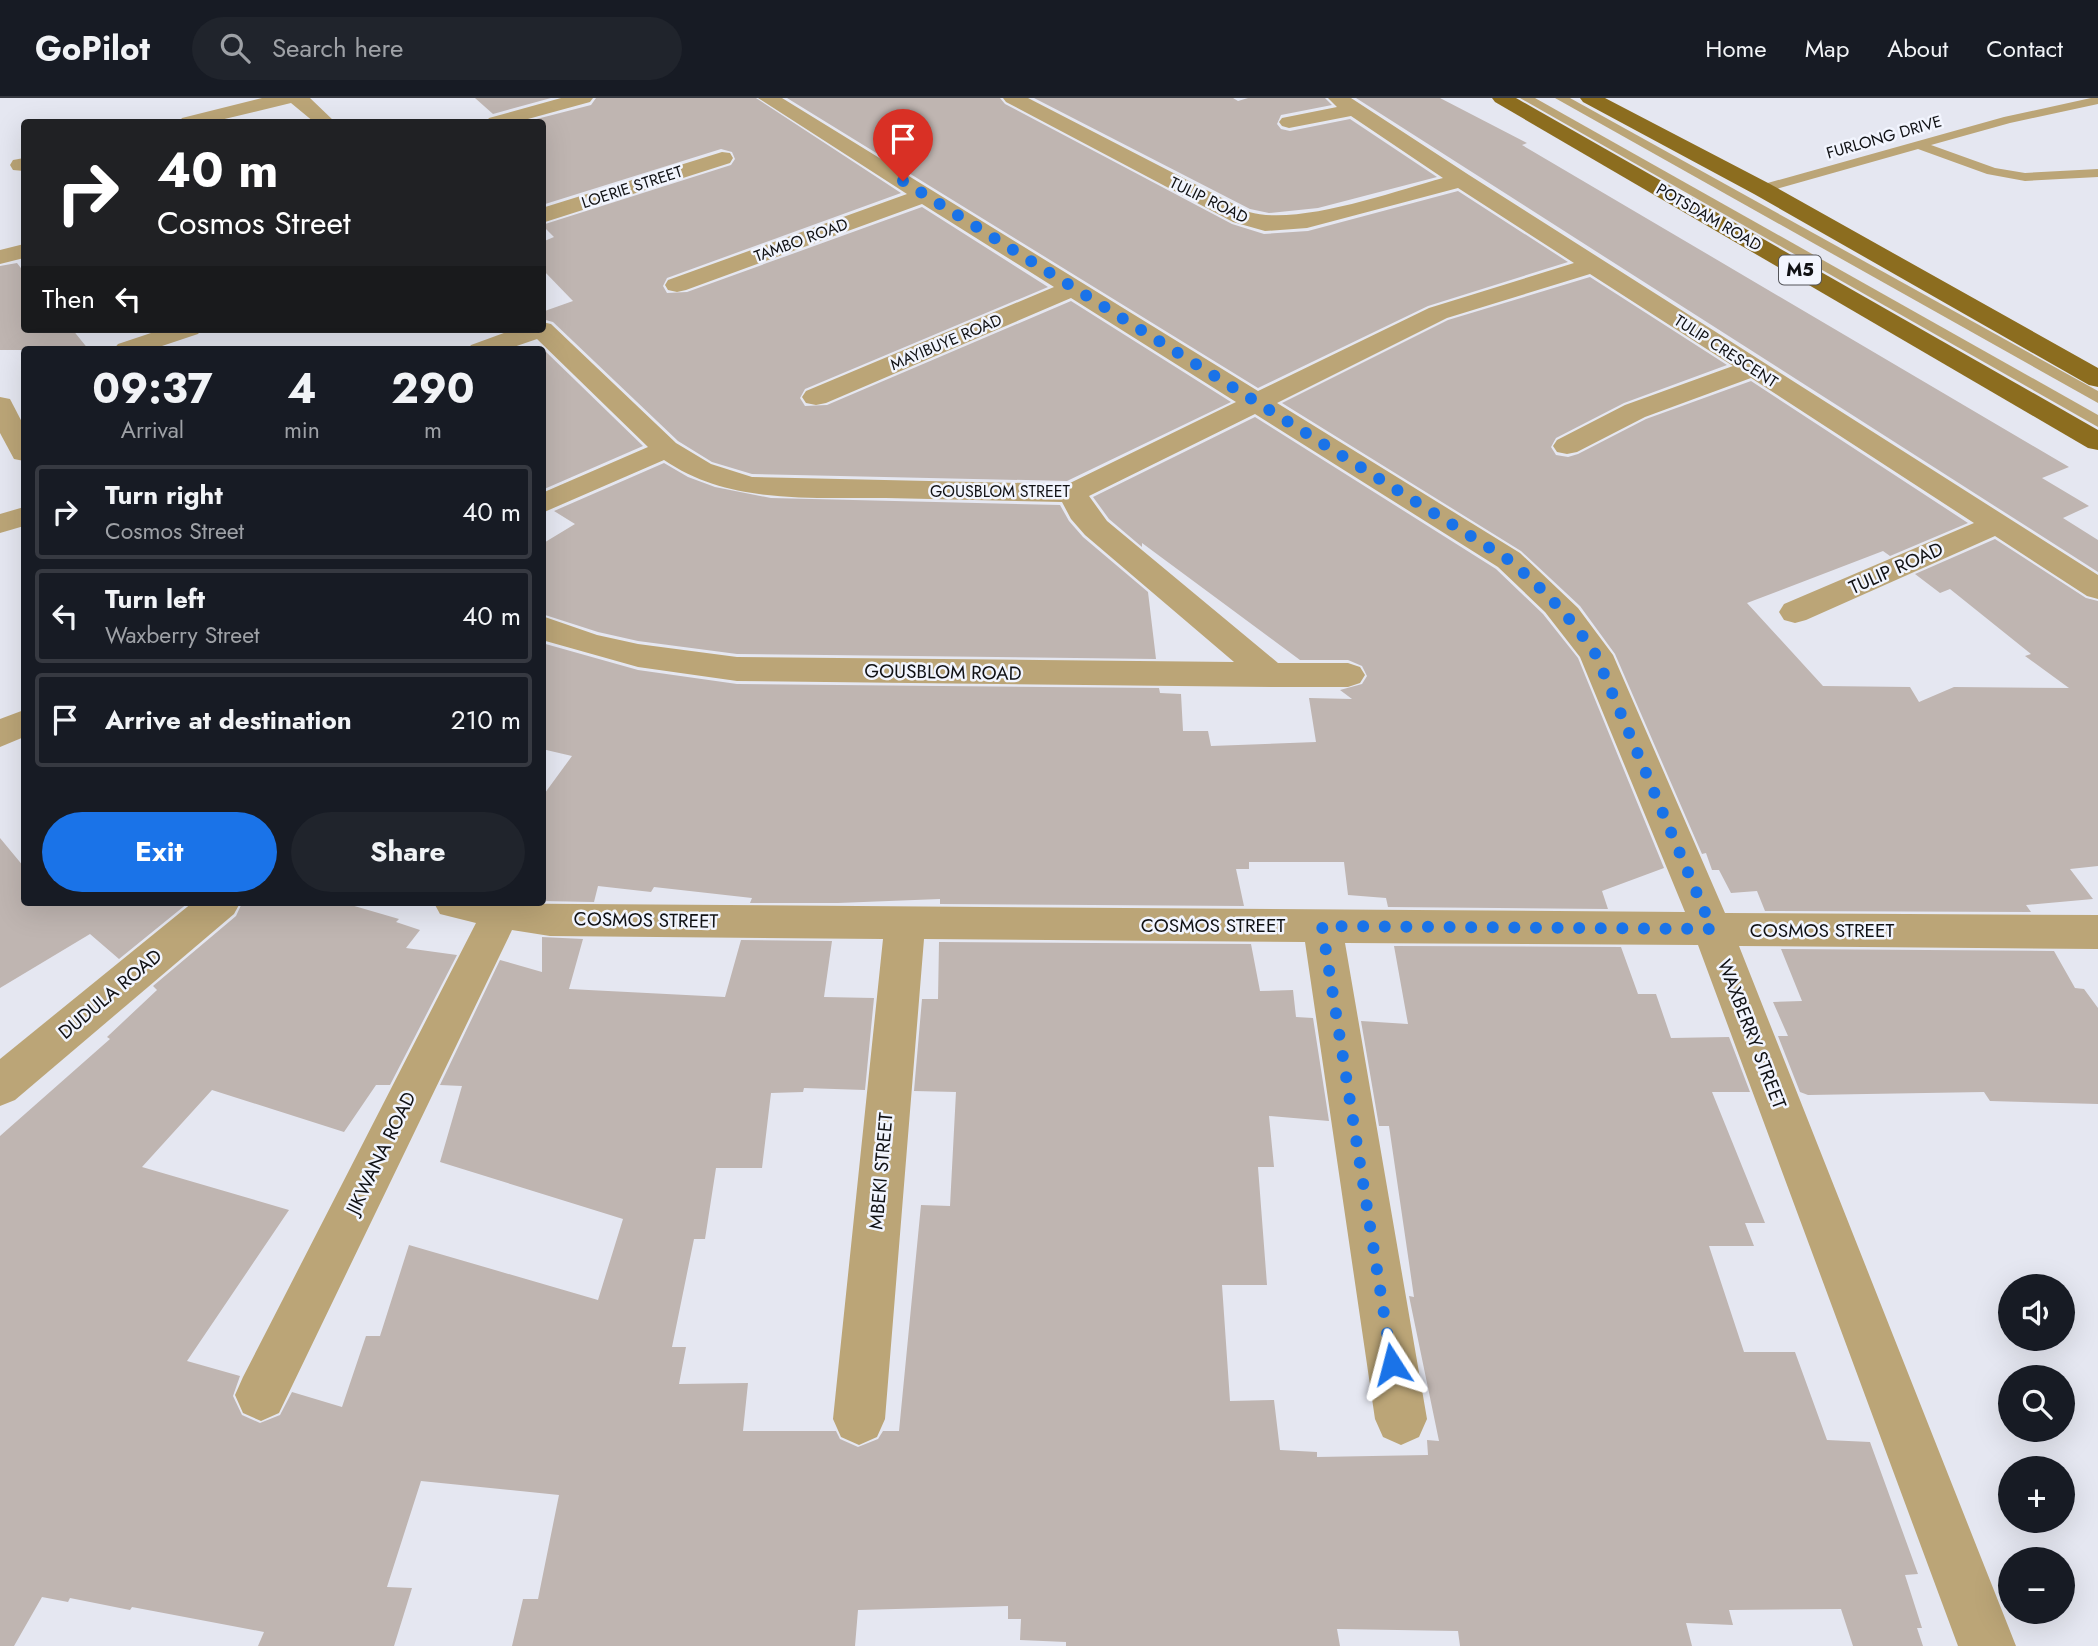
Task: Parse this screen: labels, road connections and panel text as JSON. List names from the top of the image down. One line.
{"streets":{"main road":["POTSDAM ROAD","M5"],"street":["LOERIE STREET","TULIP ROAD","TAMBO ROAD","MAYIBUYE ROAD","TULIP CRESCENT","GOUSBLOM STREET","GOUSBLOM ROAD","COSMOS STREET","DUDULA ROAD","WAXBERRY STREET","JIKWANA ROAD","MBEKI STREET"],"lane":["FURLONG DRIVE"]},"crossings":[["FURLONG DRIVE","M5"],["TULIP ROAD","TULIP CRESCENT"],["TAMBO ROAD","WAXBERRY STREET"],["MAYIBUYE ROAD","WAXBERRY STREET"],["TULIP CRESCENT","GOUSBLOM STREET"],["GOUSBLOM STREET","WAXBERRY STREET"],["COSMOS STREET","WAXBERRY STREET"],["COSMOS STREET","JIKWANA ROAD"],["COSMOS STREET","MBEKI STREET"]],"page":{"header":"GoPilot","search":"Search here","nav":["Home","Map","About","Contact"],"turn":["40 m","Cosmos Street"],"then":"Then","eta":["09:37","Arrival","4","min","290","m"],"list":[{"name":"Turn right","note":"Cosmos Street","value":"40 m"},{"name":"Turn left","note":"Waxberry Street","value":"40 m"},{"name":"Arrive at destination","value":"210 m"}],"buttons":["Exit","Share"],"map_buttons":["+","−"]}}
